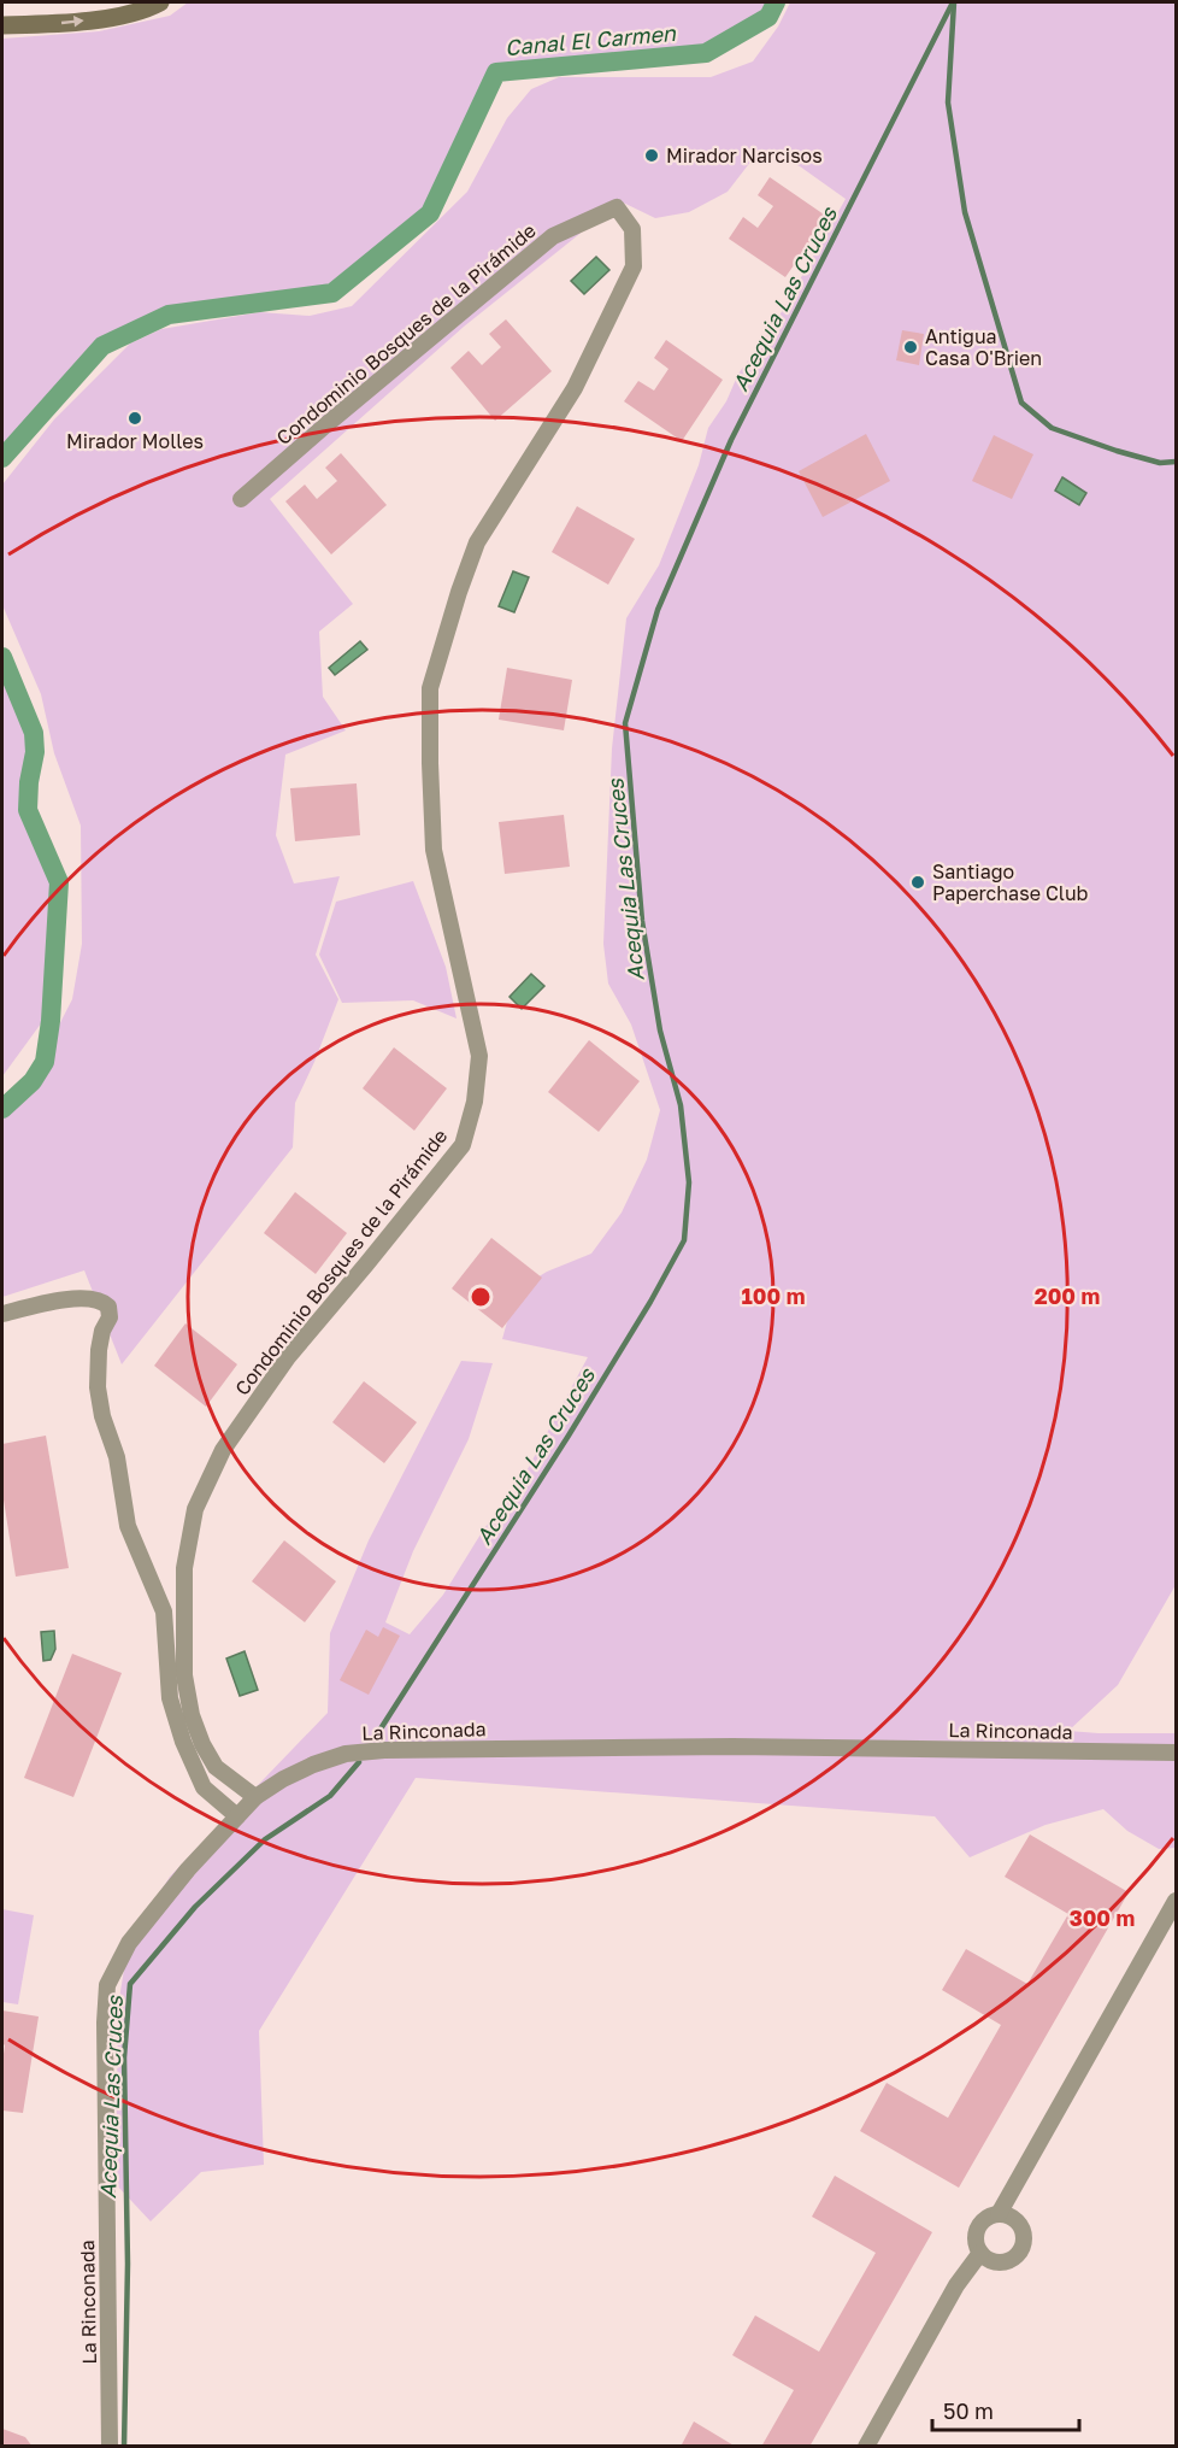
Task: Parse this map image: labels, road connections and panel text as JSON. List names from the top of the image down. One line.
{"streets":{"street":["Condominio Bosques de la Pirámide","La Rinconada"]},"crossings":[["Condominio Bosques de la Pirámide","La Rinconada"]],"water":["Canal El Carmen","Acequia Las Cruces"],"places":["Mirador Narcisos","Antigua Casa O'Brien","Mirador Molles","Santiago Paperchase Club"],"scale_bar":"50 m","rings":["100 m","200 m","300 m"]}
